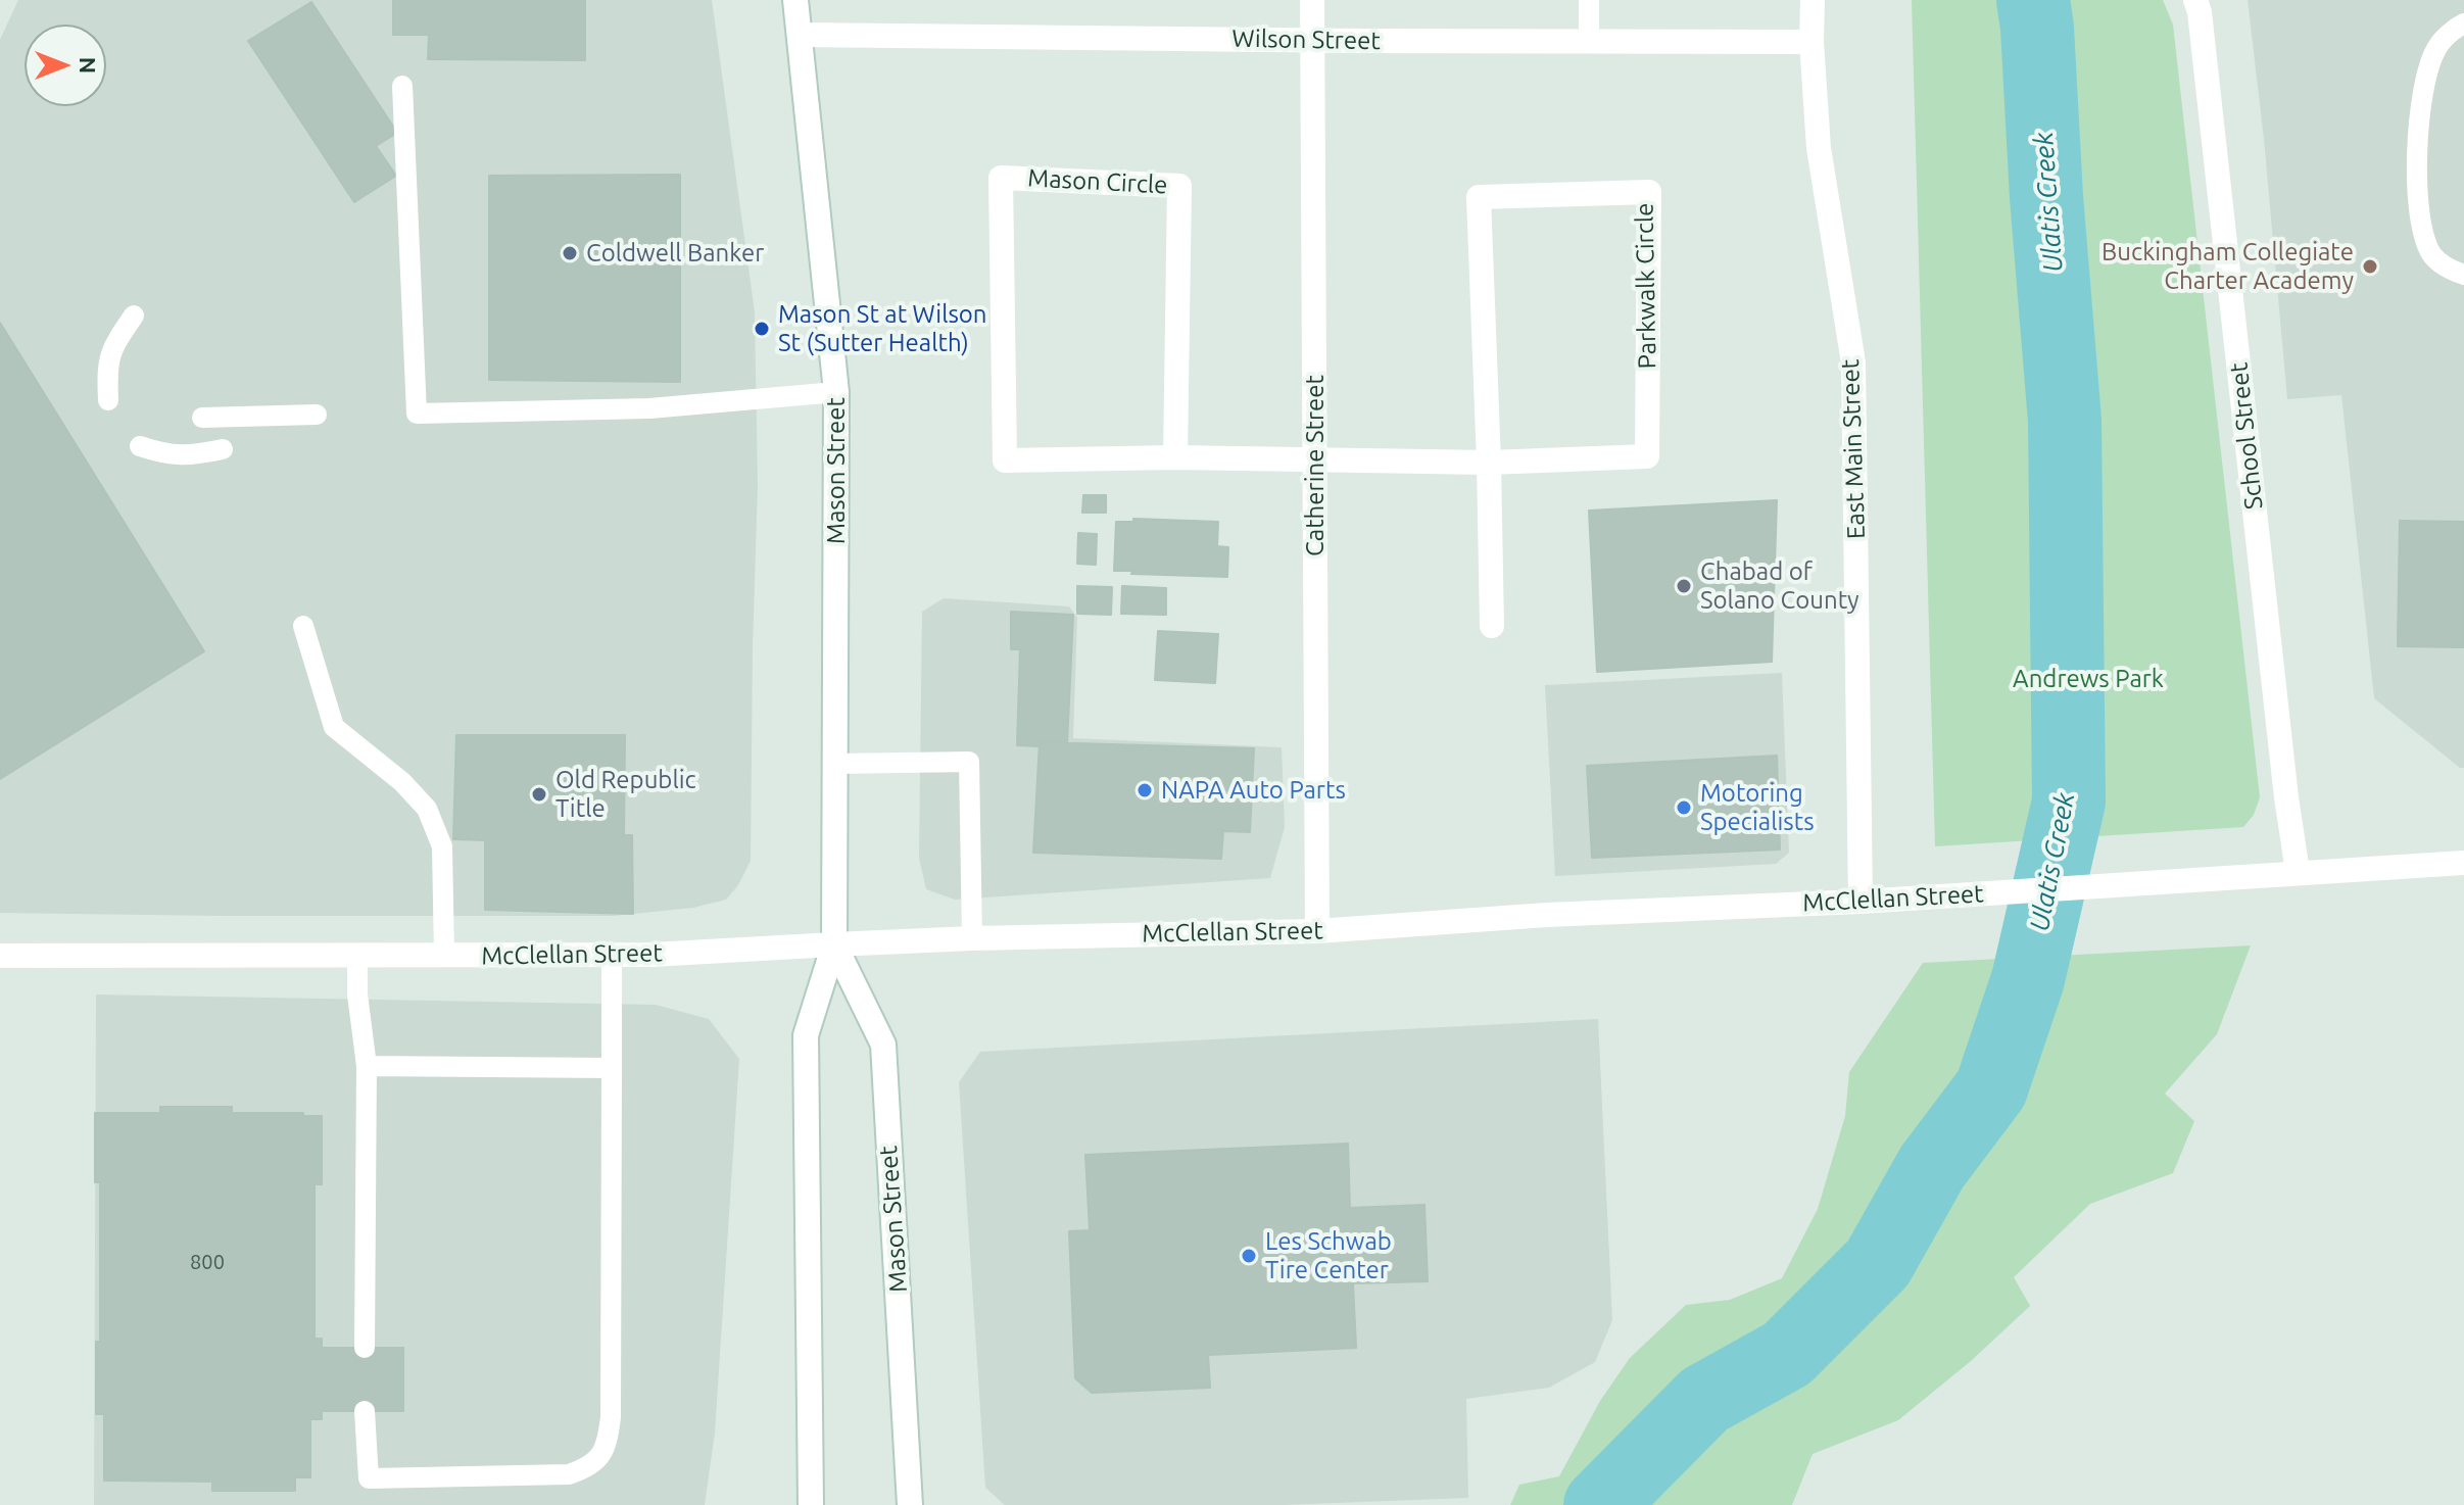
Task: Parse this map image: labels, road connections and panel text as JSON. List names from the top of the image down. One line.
{"streets":{"street":["Wilson Street","Mason Circle","Parkwalk Circle","School Street","East Main Street","Catherine Street","Mason Street","McClellan Street"]},"crossings":[["Wilson Street","East Main Street"],["Wilson Street","Catherine Street"],["Wilson Street","Mason Street"],["Mason Circle","Parkwalk Circle"],["Mason Circle","Catherine Street"],["Parkwalk Circle","Catherine Street"],["School Street","McClellan Street"],["East Main Street","McClellan Street"],["Catherine Street","McClellan Street"],["Mason Street","McClellan Street"]],"water":["Ulatis Creek"],"parks":["Andrews Park"],"places":["Coldwell Banker","Buckingham Collegiate Charter Academy","Mason St at Wilson St (Sutter Health)","Chabad of Solano County","NAPA Auto Parts","Old Republic Title","Motoring Specialists","Les Schwab Tire Center"],"house_numbers":["800"],"north":"right"}
